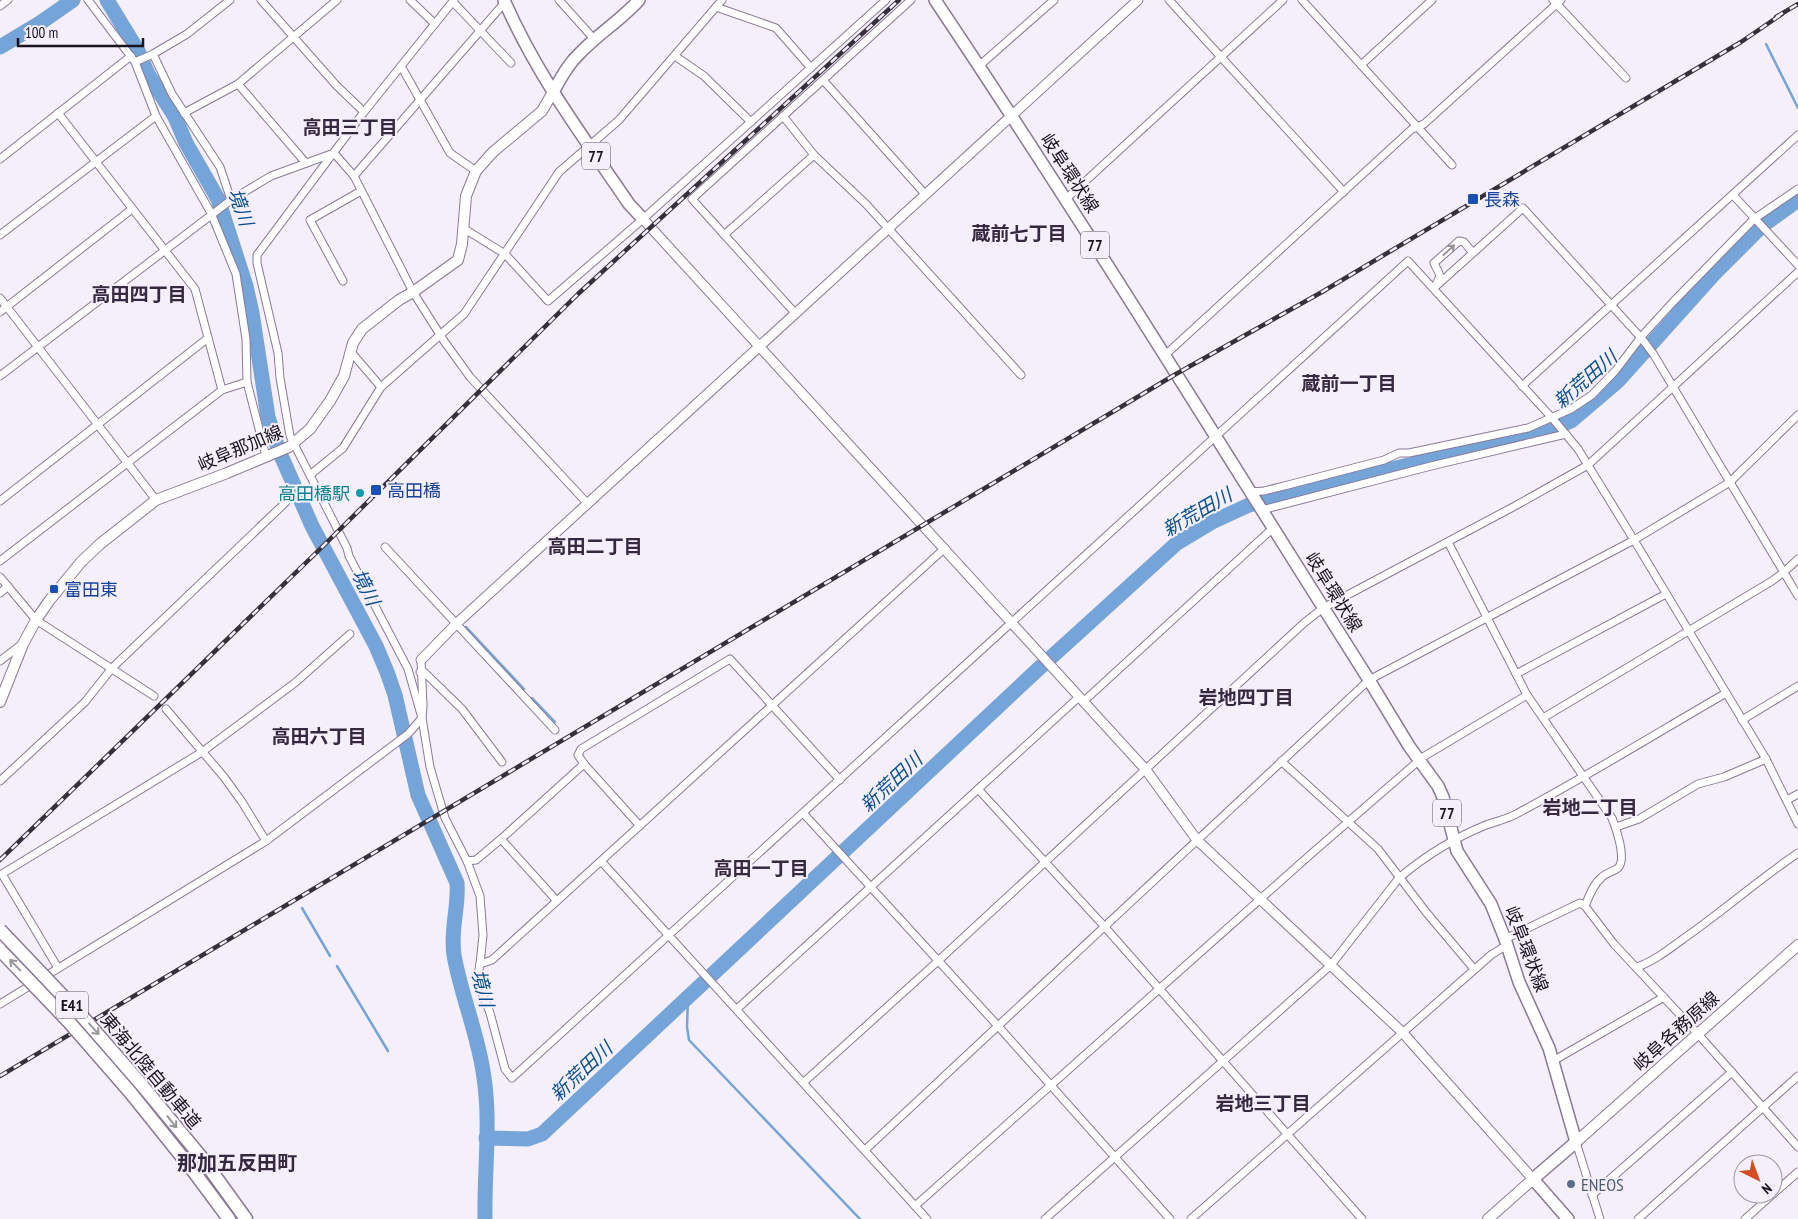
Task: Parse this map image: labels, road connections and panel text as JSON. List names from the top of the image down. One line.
{"streets":{"highway":["E41","東海北陸自動車道"],"main road":["77","岐阜環状線","岐阜那加線","岐阜各務原線"]},"crossings":[["77","岐阜那加線"],["岐阜環状線","岐阜各務原線"]],"districts":["高田三丁目","蔵前七丁目","高田四丁目","蔵前一丁目","高田二丁目","岩地四丁目","高田六丁目","岩地二丁目","高田一丁目","岩地三丁目","那加五反田町"],"water":["境川","新荒田川"],"places":{"transit":["長森","高田橋","富田東"],"other":["高田橋駅","ENEOS"]},"scale_bar":"100 m","north":"bottom right"}
